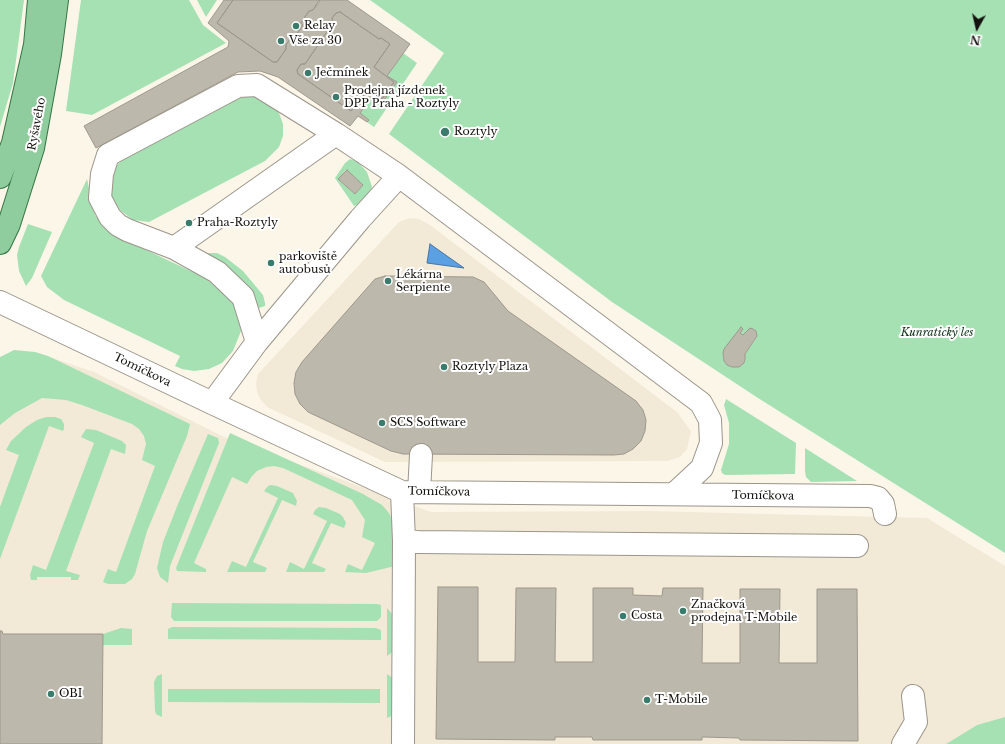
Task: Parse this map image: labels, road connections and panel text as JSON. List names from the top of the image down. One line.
{"streets":{"main road":["Ryšavého"],"street":["Tomíčkova"]},"parks":["Kunratický les"],"places":["Relay","Vše za 30","Ječmínek","Prodejna jízdenek DPP Praha - Roztyly","Roztyly","Praha-Roztyly","parkoviště autobusů","Lékárna Serpiente","Roztyly Plaza","SCS Software","Značková prodejna T-Mobile","Costa","OBI","T-Mobile"],"north":"bottom"}
